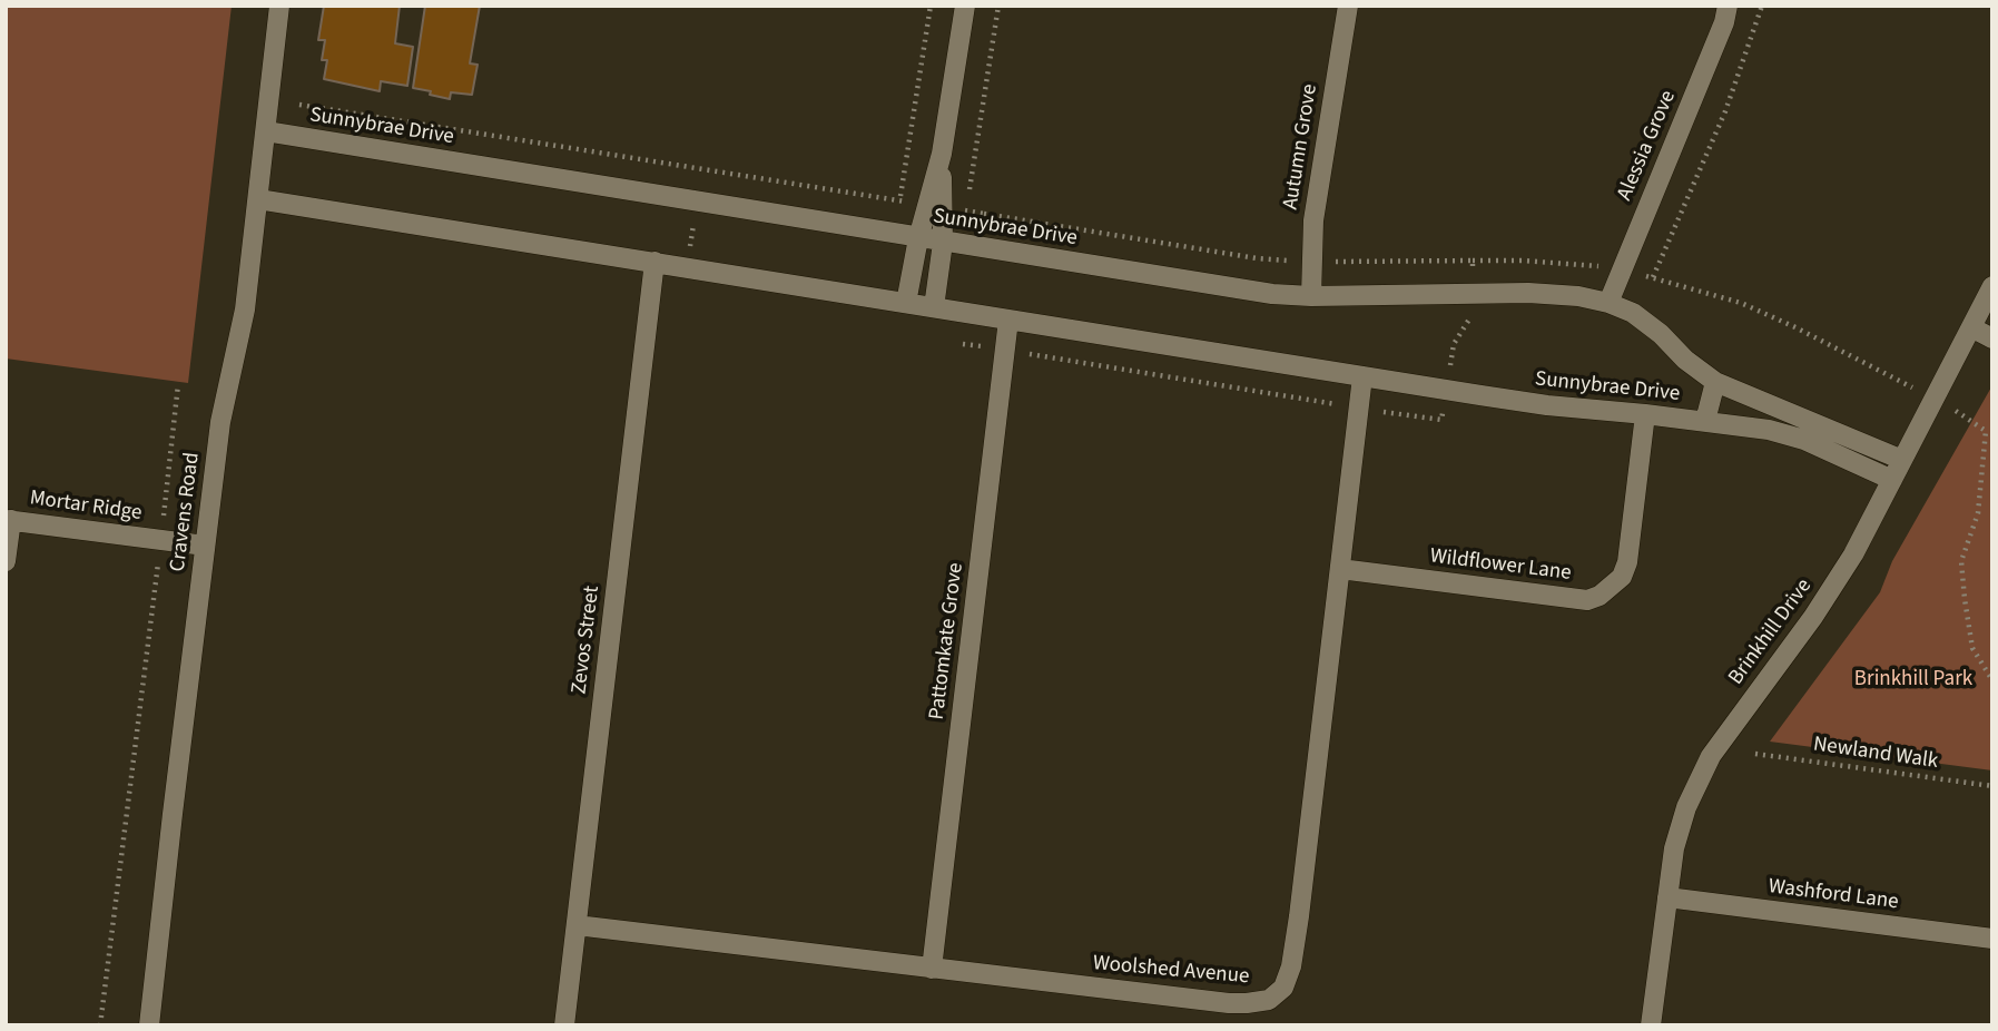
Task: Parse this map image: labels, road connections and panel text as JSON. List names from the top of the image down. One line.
{"streets":{"street":["Sunnybrae Drive","Alessia Grove","Autumn Grove","Mortar Ridge","Cravens Road","Wildflower Lane","Brinkhill Drive","Zevos Street","Pattomkate Grove","Washford Lane","Woolshed Avenue"],"path":["Newland Walk"]},"crossings":[["Sunnybrae Drive","Alessia Grove"],["Sunnybrae Drive","Autumn Grove"],["Sunnybrae Drive","Cravens Road"],["Sunnybrae Drive","Wildflower Lane"],["Sunnybrae Drive","Brinkhill Drive"],["Sunnybrae Drive","Zevos Street"],["Sunnybrae Drive","Pattomkate Grove"],["Sunnybrae Drive","Woolshed Avenue"],["Mortar Ridge","Cravens Road"],["Wildflower Lane","Woolshed Avenue"],["Brinkhill Drive","Washford Lane"],["Zevos Street","Woolshed Avenue"],["Pattomkate Grove","Woolshed Avenue"]],"parks":["Brinkhill Park"]}
